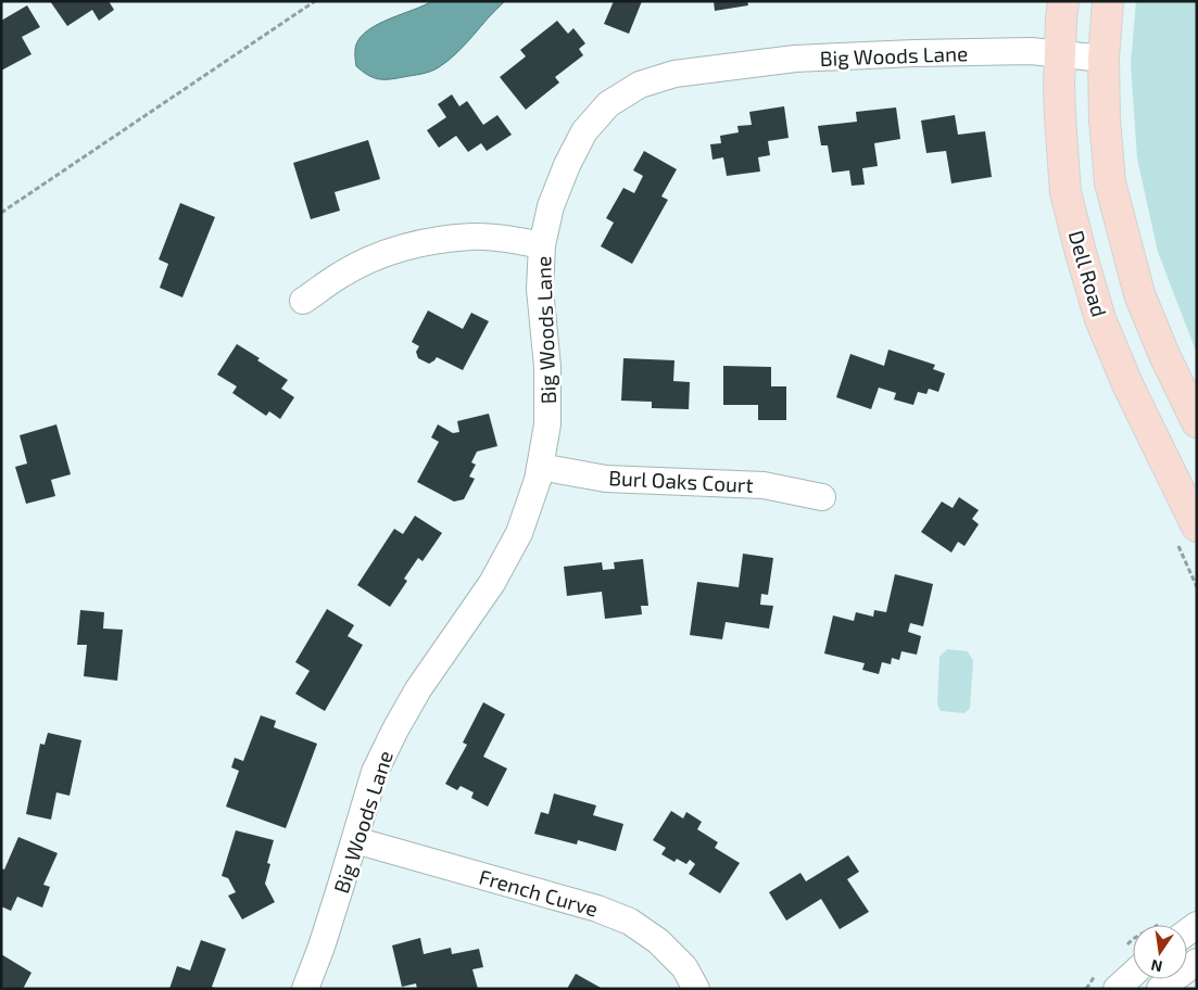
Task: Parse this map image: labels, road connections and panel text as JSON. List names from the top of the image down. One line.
{"streets":{"main road":["Dell Road"],"street":["Big Woods Lane","Burl Oaks Court","French Curve"]},"crossings":[["Big Woods Lane","Dell Road"],["Big Woods Lane","Burl Oaks Court"],["Big Woods Lane","French Curve"]],"north":"bottom"}
